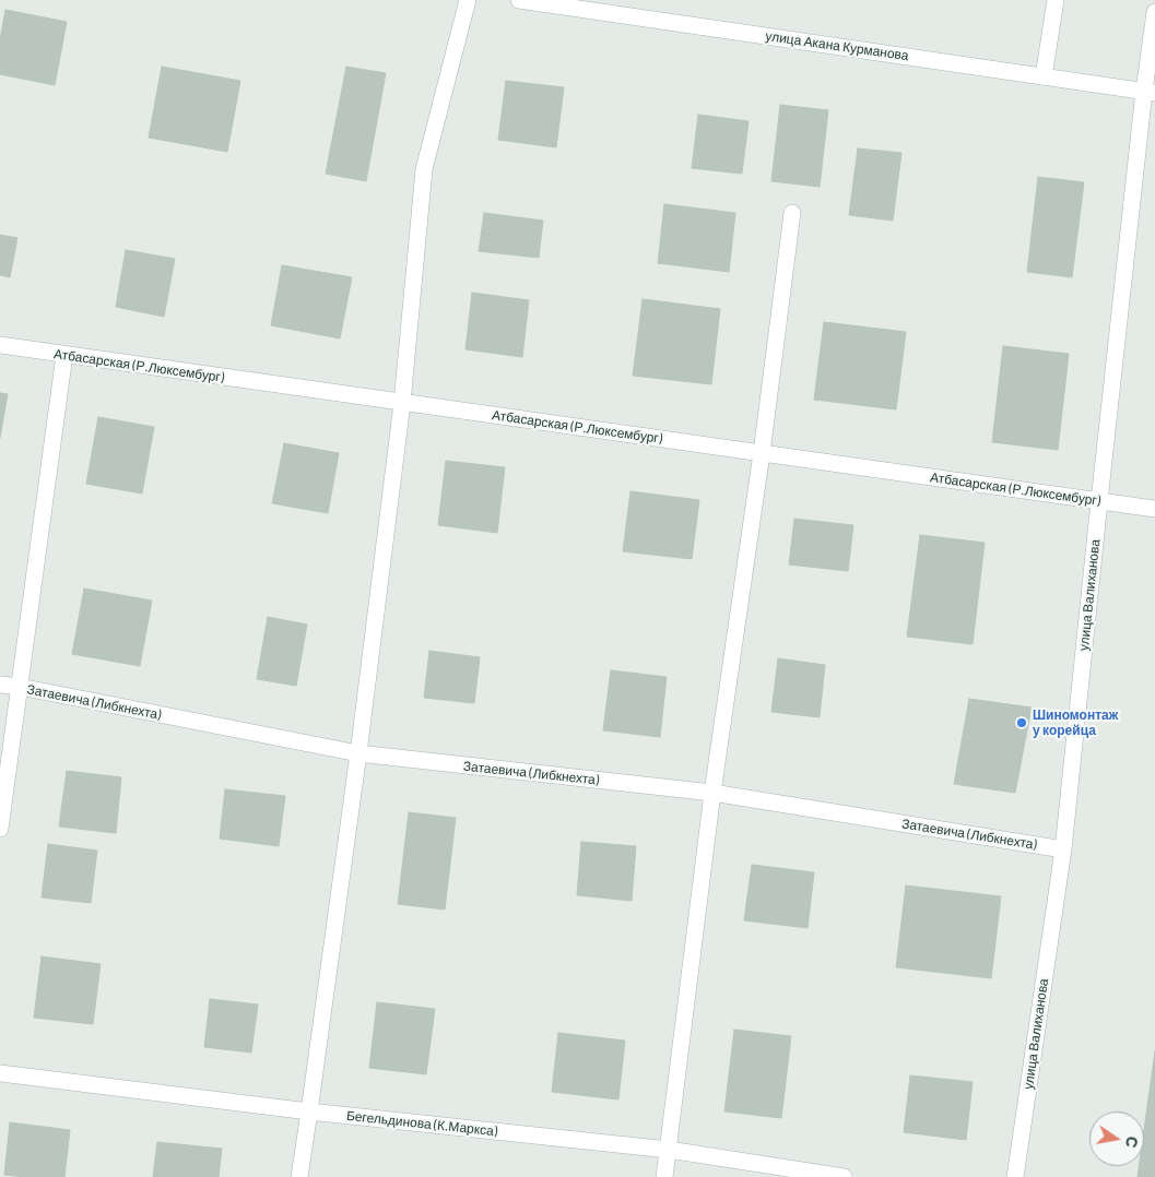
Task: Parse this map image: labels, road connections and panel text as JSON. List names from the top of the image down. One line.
{"streets":{"street":["улица Акана Курманова","Атбасарская (Р.Люксембург)","улица Валиханова","Затаевича (Либкнехта)","Бегельдинова (К.Маркса)"]},"crossings":[["улица Акана Курманова","улица Валиханова"],["Атбасарская (Р.Люксембург)","улица Валиханова"],["улица Валиханова","Затаевича (Либкнехта)"]],"places":["Шиномонтаж у корейца"],"north":"right"}
